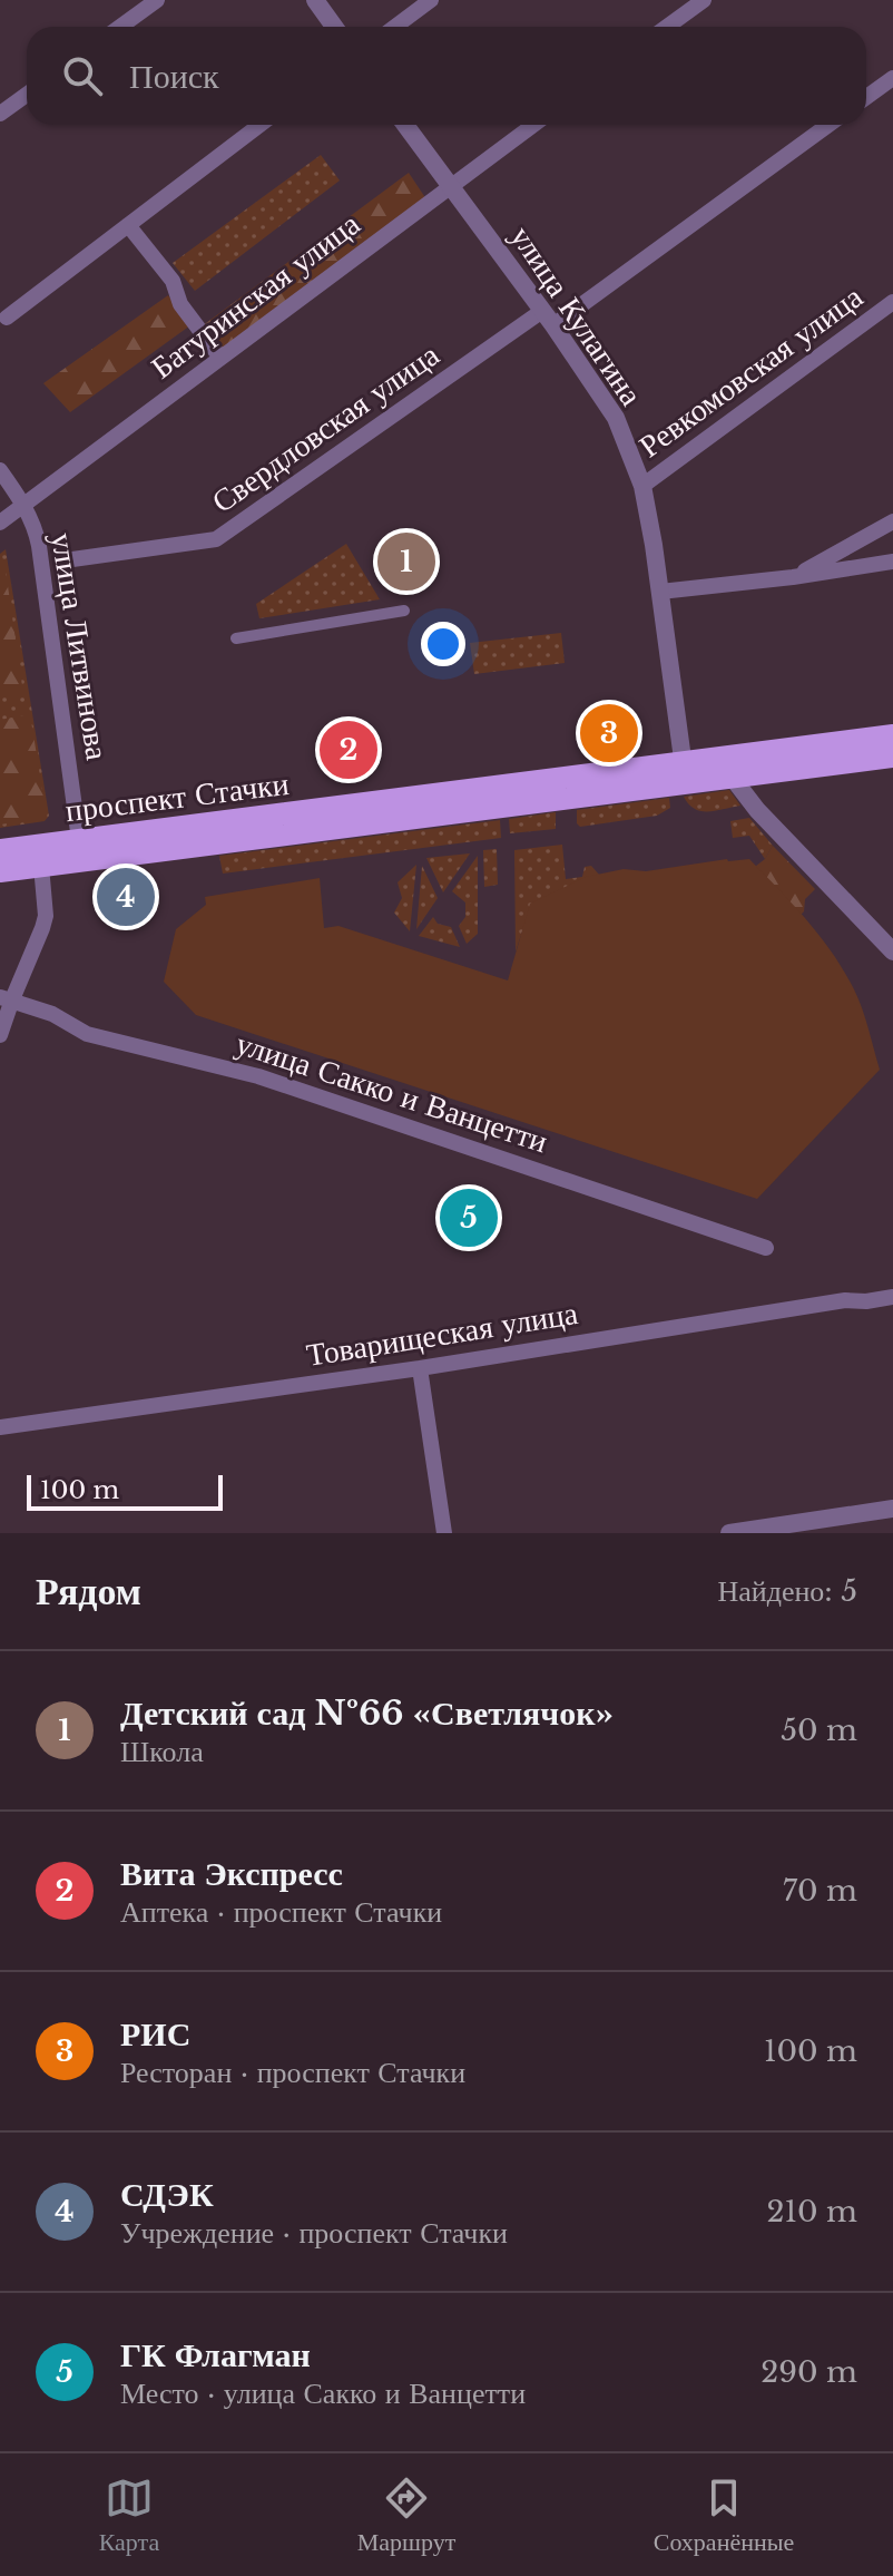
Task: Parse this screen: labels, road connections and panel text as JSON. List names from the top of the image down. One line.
{"streets":{"main road":["проспект Стачки"],"street":["Батуринская улица","улица Кулагина","Ревкомовская улица","Свердловская улица","улица Литвинова","улица Сакко и Ванцетти","Товарищеская улица"]},"crossings":[["Батуринская улица","улица Кулагина"],["Батуринская улица","улица Литвинова"],["улица Кулагина","Ревкомовская улица"],["улица Кулагина","Свердловская улица"],["улица Кулагина","проспект Стачки"],["улица Литвинова","проспект Стачки"]],"scale_bar":"100 m","page":{"search":"Поиск","pins":["1","3","2","4","5"],"scale":"100 m","heading":["Рядом","Найдено: 5"],"list":[{"mark":"1","name":"Детский сад №66 «Светлячок»","note":"Школа","value":"50 m"},{"mark":"2","name":"Вита Экспресс","note":"Аптека · проспект Стачки","value":"70 m"},{"mark":"3","name":"РИС","note":"Ресторан · проспект Стачки","value":"100 m"},{"mark":"4","name":"СДЭК","note":"Учреждение · проспект Стачки","value":"210 m"},{"mark":"5","name":"ГК Флагман","note":"Место · улица Сакко и Ванцетти","value":"290 m"}],"nav":["Карта","Маршрут","Сохранённые"]}}
